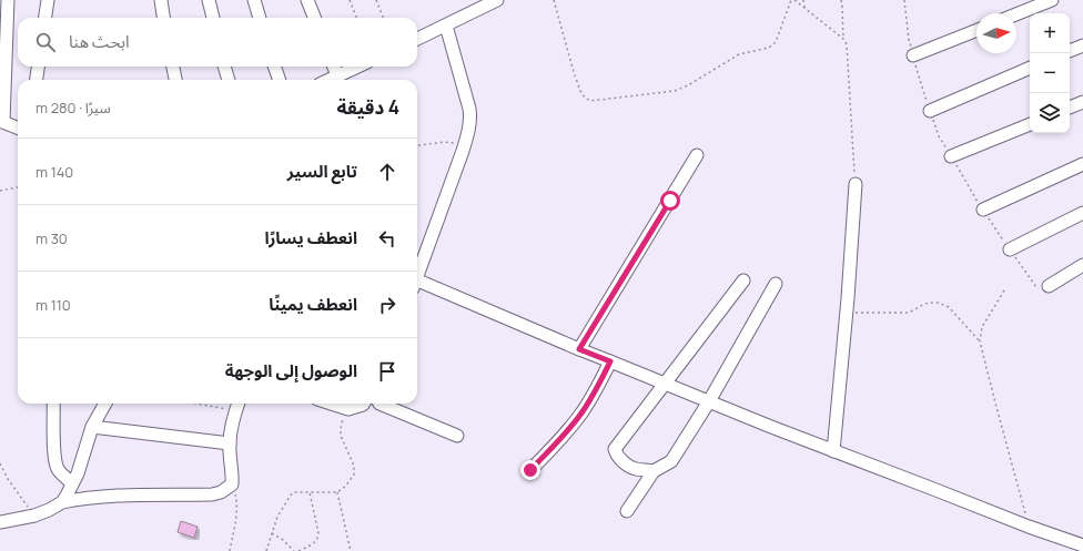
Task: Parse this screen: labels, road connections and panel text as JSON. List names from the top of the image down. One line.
{"north":"right","page":{"map_buttons":["+","−"],"search":"ابحث هنا","heading":["4 دقيقة","سيرًا · 280 m"],"list":[["تابع السير","140 m"],["انعطف يسارًا","30 m"],["انعطف يمينًا","110 m"],"الوصول إلى الوجهة"]}}
